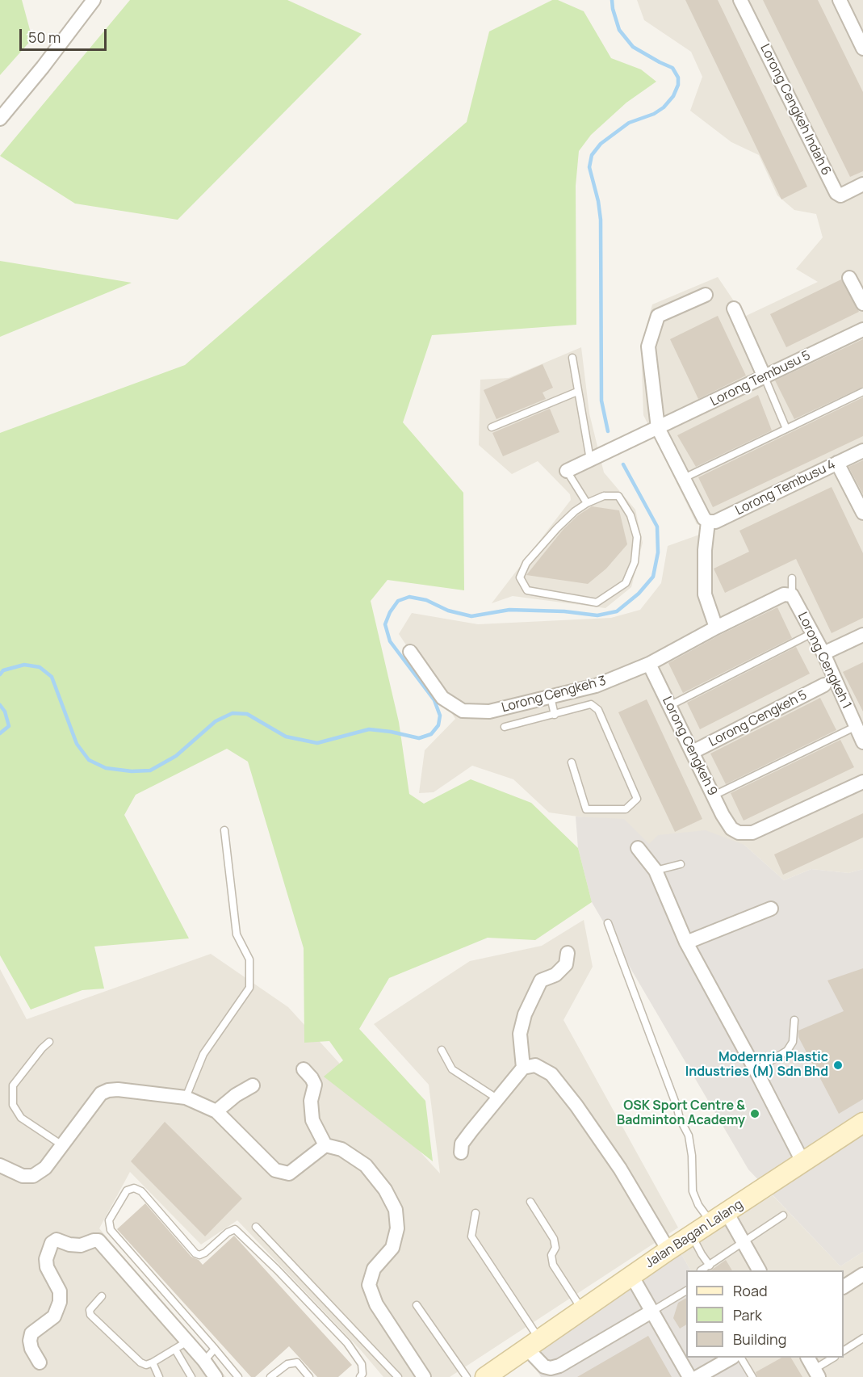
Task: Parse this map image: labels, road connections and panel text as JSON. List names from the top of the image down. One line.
{"streets":{"main road":["Jalan Bagan Lalang"],"street":["Lorong Cengkeh Indah 6","Lorong Tembusu 5","Lorong Tembusu 4","Lorong Cengkeh 1","Lorong Cengkeh 3","Lorong Cengkeh 5","Lorong Cengkeh 9"]},"crossings":[["Lorong Cengkeh 1","Lorong Cengkeh 3"],["Lorong Cengkeh 3","Lorong Cengkeh 9"],["Lorong Cengkeh 5","Lorong Cengkeh 9"]],"places":["Modernria Plastic Industries (M) Sdn Bhd","OSK Sport Centre & Badminton Academy"],"legend":["Road","Park","Building"],"scale_bar":"50 m"}
